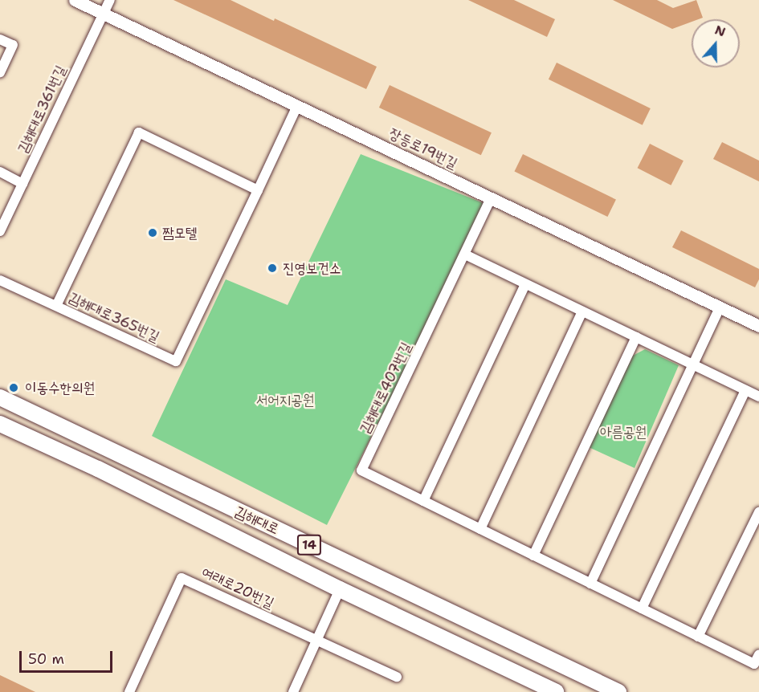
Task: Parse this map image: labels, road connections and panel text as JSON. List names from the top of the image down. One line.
{"streets":{"main road":["김해대로","14"],"street":["김해대로361번길","장등로19번길","김해대로365번길","김해대로407번길","여래로20번길"]},"crossings":[["김해대로361번길","장등로19번길"],["장등로19번길","김해대로365번길"],["장등로19번길","김해대로407번길"]],"parks":["서어지공원","아름공원"],"places":["짬모텔","진영보건소","이동수한의원"],"scale_bar":"50 m","north":"top"}
